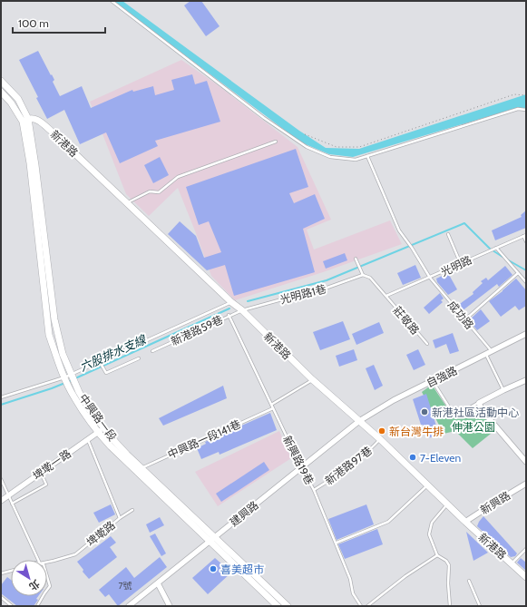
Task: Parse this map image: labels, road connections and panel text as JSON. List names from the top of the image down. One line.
{"streets":{"main road":["新港路","中興路一段"],"street":["自強路","埤墘一路","新興路","建興路"],"lane":["光明路","光明路1巷","成功路","莊敬路","新港路59巷","中興路一段141巷","新興路19巷","新港路97巷","埤墘路"]},"crossings":[["新港路","光明路1巷"],["新港路","新港路59巷"],["新港路","自強路"],["新港路","中興路一段"],["新港路","新港路97巷"],["新港路","新興路"],["新港路","建興路"],["光明路","成功路"],["光明路","莊敬路"],["光明路1巷","新港路59巷"],["成功路","自強路"],["新港路59巷","新興路19巷"],["自強路","建興路"],["中興路一段","中興路一段141巷"],["中興路一段","埤墘一路"],["中興路一段","建興路"],["中興路一段141巷","新興路19巷"],["新興路19巷","新港路97巷"],["新興路19巷","建興路"],["埤墘一路","埤墘路"]],"water":["六股排水支線"],"parks":["伸港公園"],"places":["新港社區活動中心","新台灣牛排","7-Eleven","喜美超市"],"house_numbers":["7號"],"scale_bar":"100 m","north":"bottom right"}
